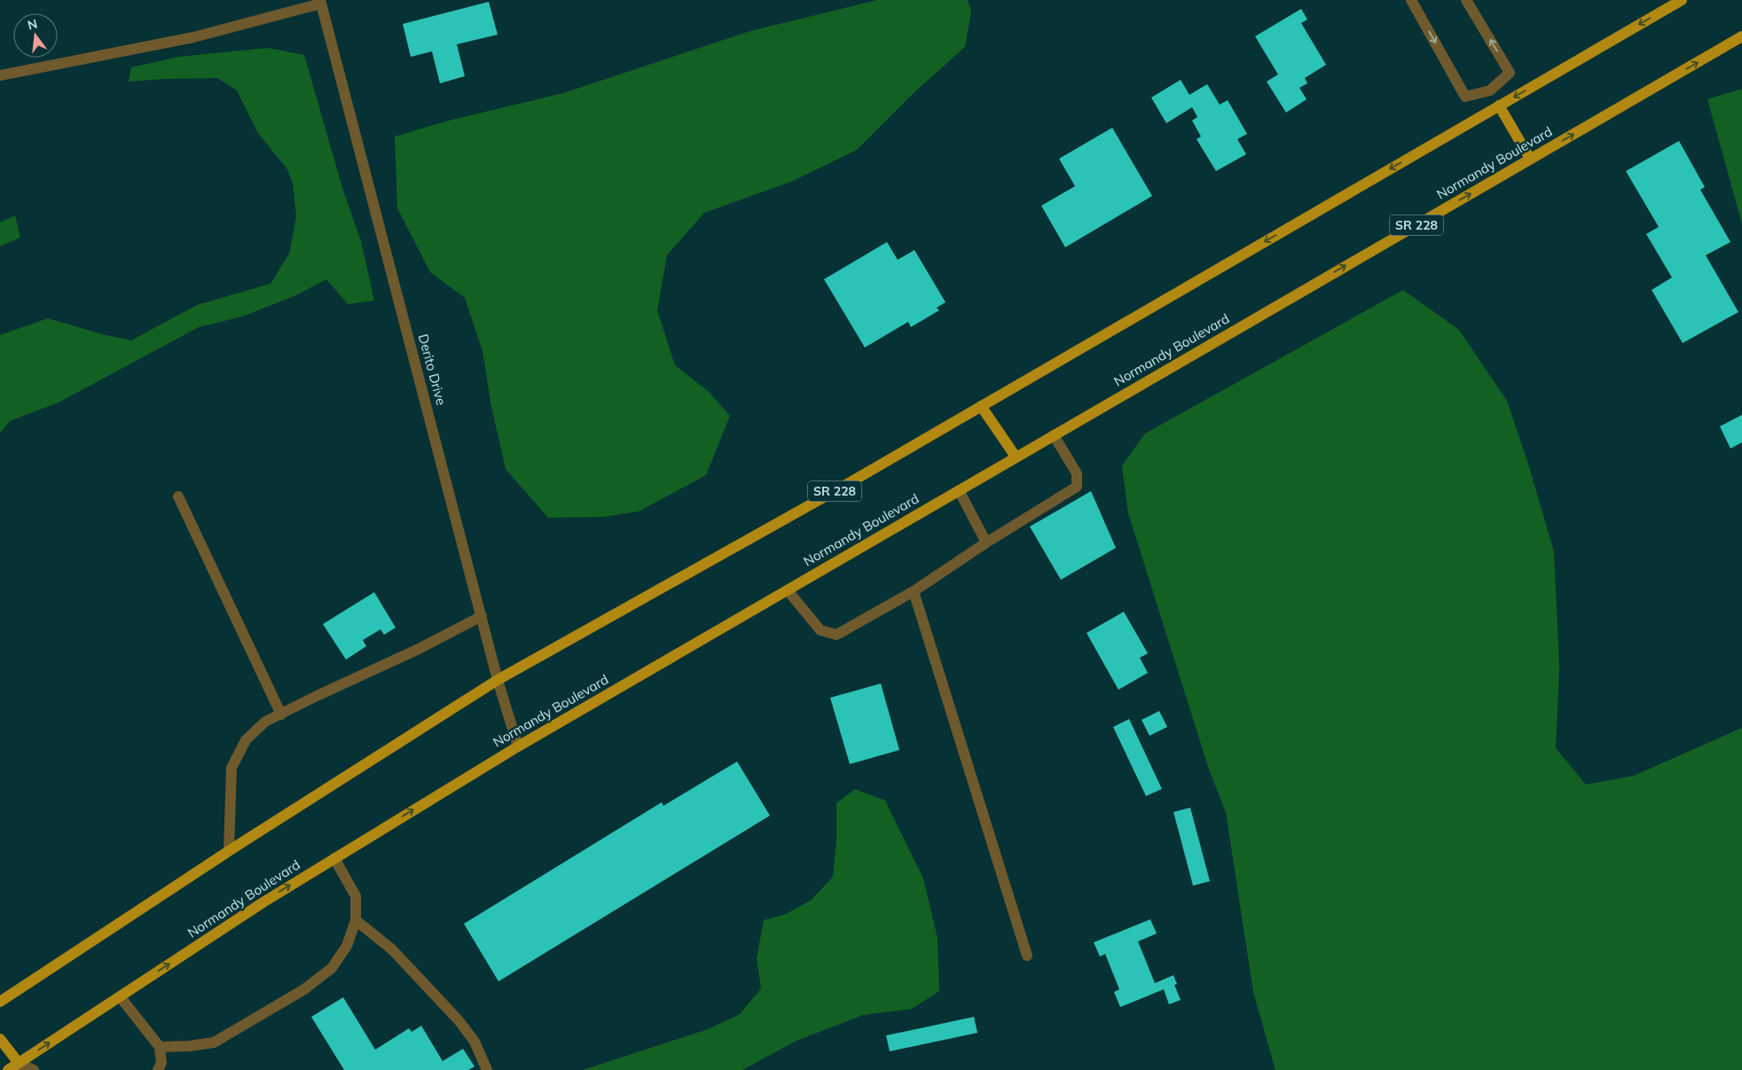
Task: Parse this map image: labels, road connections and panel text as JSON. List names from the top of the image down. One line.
{"streets":{"main road":["Normandy Boulevard","SR 228"],"street":["Derito Drive"]},"crossings":[["Normandy Boulevard","Derito Drive"],["SR 228","Derito Drive"]],"north":"top"}
